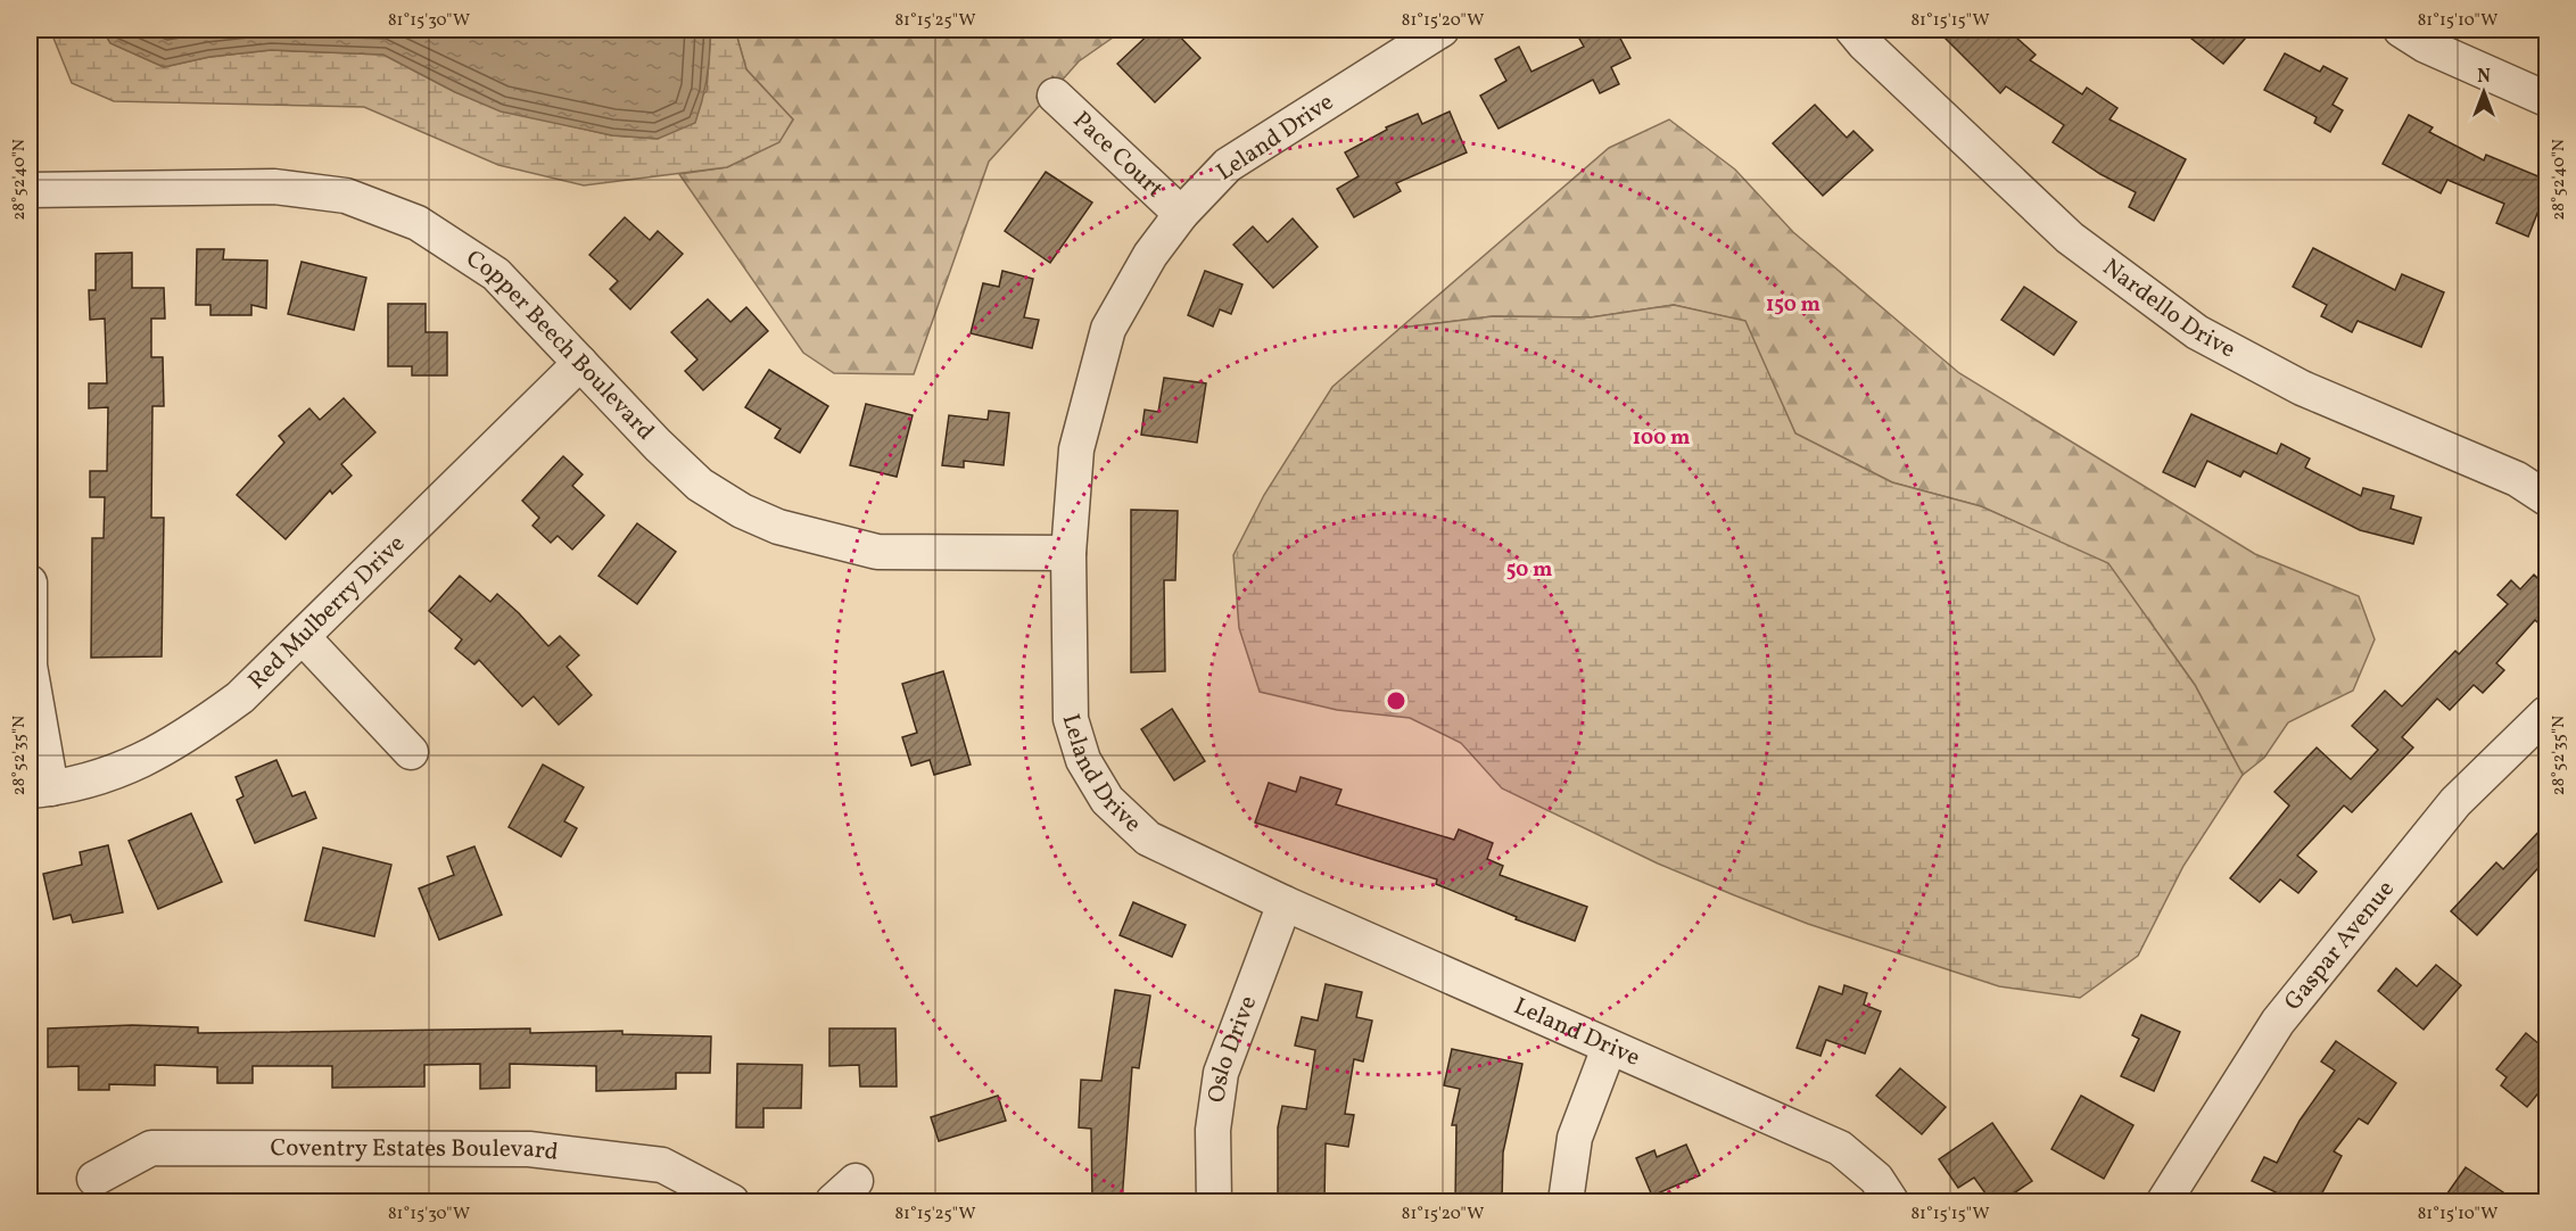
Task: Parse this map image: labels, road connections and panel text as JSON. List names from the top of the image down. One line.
{"streets":{"street":["Leland Drive","Pace Court","Nardello Drive","Copper Beech Boulevard","Red Mulberry Drive","Gaspar Avenue","Oslo Drive","Coventry Estates Boulevard"]},"crossings":[["Leland Drive","Pace Court"],["Leland Drive","Copper Beech Boulevard"],["Leland Drive","Oslo Drive"],["Copper Beech Boulevard","Red Mulberry Drive"]],"north":"top","coordinates":["81°15'30\"W","81°15'25\"W","81°15'20\"W","81°15'15\"W","81°15'10\"W","28°52'40\"N","28°52'35\"N"],"rings":["150 m","100 m","50 m"]}
